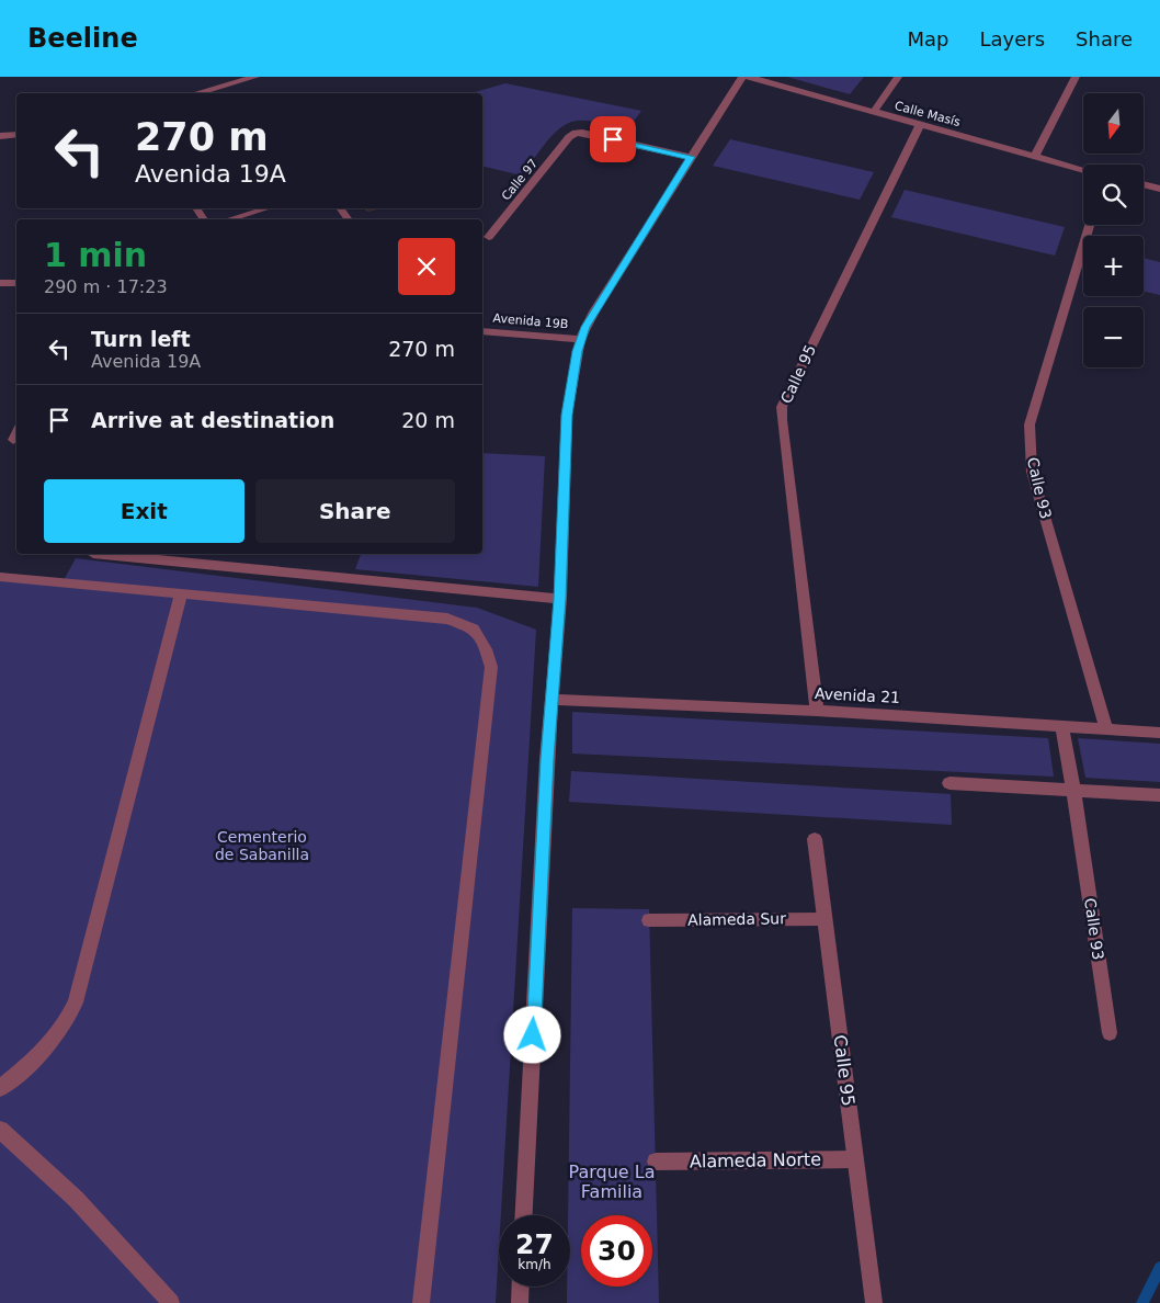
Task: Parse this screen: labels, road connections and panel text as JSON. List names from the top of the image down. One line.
{"streets":{"street":["Calle Masís","Calle 97","Avenida 19B","Calle 95","Calle 93","Avenida 21","Alameda Sur","Alameda Norte"]},"crossings":[["Calle Masís","Calle 95"],["Calle 95","Avenida 21"],["Calle 95","Alameda Sur"],["Calle 95","Alameda Norte"],["Calle 93","Avenida 21"]],"parks":["Cementerio de Sabanilla","Parque La Familia"],"north":"bottom","page":{"header":"Beeline","nav":["Map","Layers","Share"],"map_buttons":["+","−"],"turn":["270 m","Avenida 19A"],"heading":["1 min","290 m · 17:23"],"list":[{"name":"Turn left","note":"Avenida 19A","value":"270 m"},{"name":"Arrive at destination","value":"20 m"}],"buttons":["Exit","Share"],"speed":"27 km/h","limit":"30"}}
